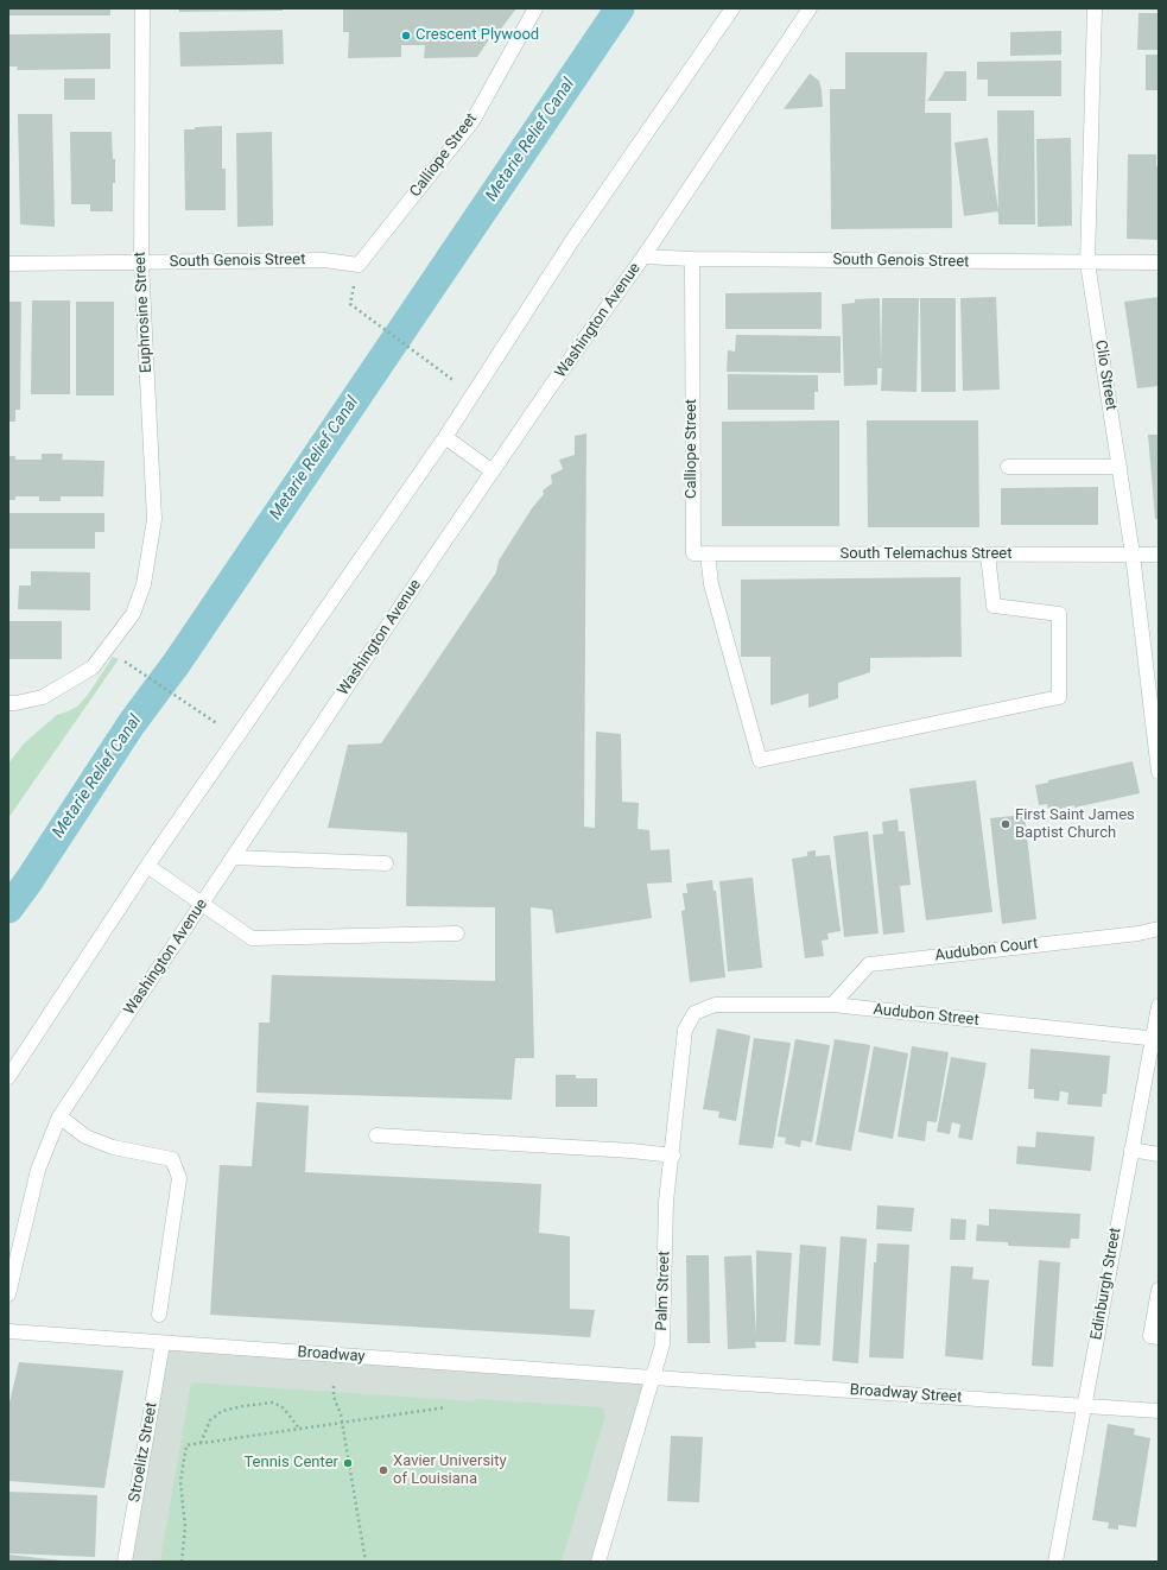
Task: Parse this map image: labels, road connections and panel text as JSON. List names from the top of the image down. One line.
{"streets":{"street":["Calliope Street","South Genois Street","Euphrosine Street","Washington Avenue","Clio Street","South Telemachus Street","Audubon Court","Audubon Street","Edinburgh Street","Palm Street","Broadway","Broadway Street","Stroelitz Street"]},"crossings":[["Calliope Street","South Genois Street"],["Calliope Street","South Telemachus Street"],["South Genois Street","Euphrosine Street"],["South Genois Street","Washington Avenue"],["South Genois Street","Clio Street"],["Clio Street","South Telemachus Street"],["Audubon Court","Audubon Street"],["Audubon Street","Edinburgh Street"],["Audubon Street","Palm Street"],["Edinburgh Street","Broadway Street"],["Palm Street","Broadway"],["Palm Street","Broadway Street"],["Broadway","Broadway Street"],["Broadway","Stroelitz Street"]],"water":["Metarie Relief Canal"],"places":["Crescent Plywood","First Saint James Baptist Church","Tennis Center","Xavier University of Louisiana"]}
